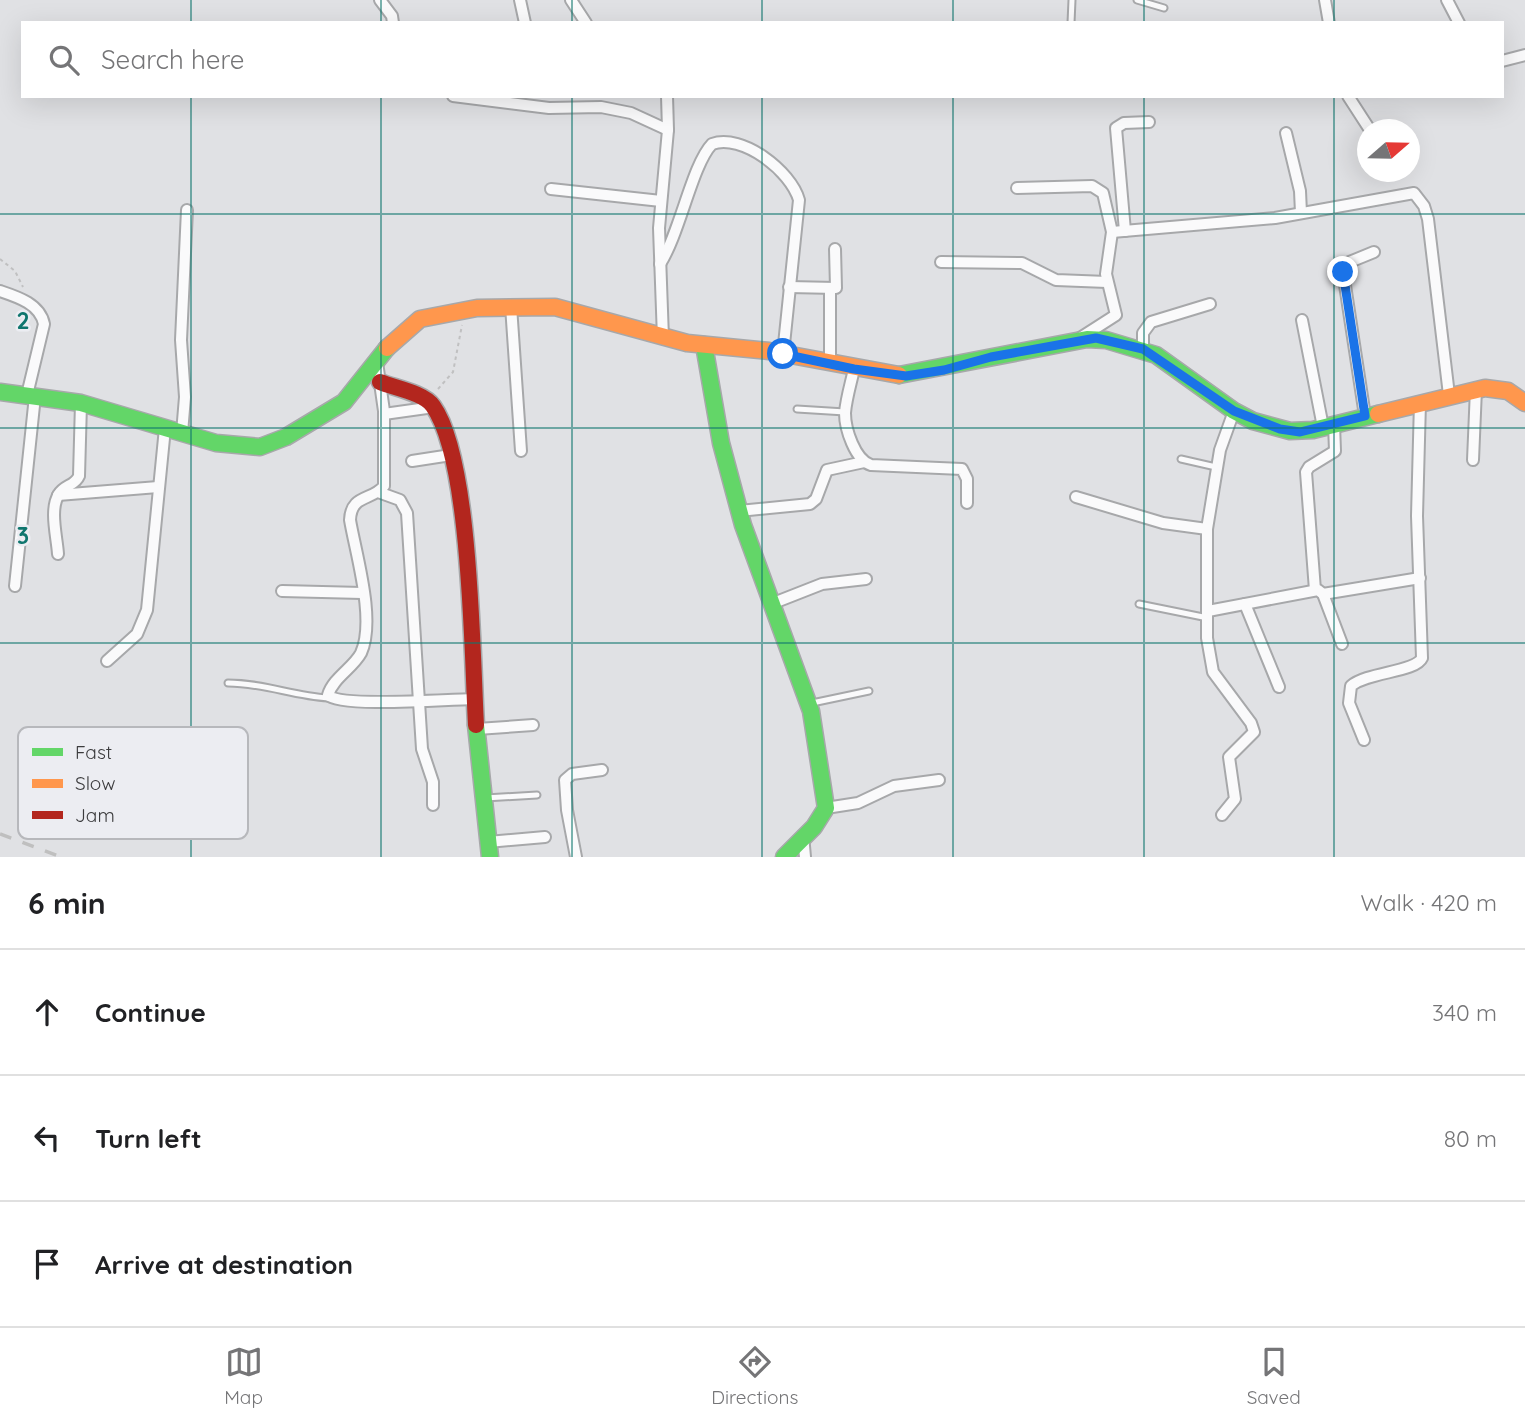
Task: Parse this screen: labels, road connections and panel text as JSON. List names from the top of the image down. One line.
{"legend":["Fast","Slow","Jam"],"north":"right","page":{"search":"Search here","heading":["6 min","Walk · 420 m"],"list":[["Continue","340 m"],["Turn left","80 m"],"Arrive at destination"],"nav":["Map","Directions","Saved"]},"grid":{"rows":["2","3"]}}
